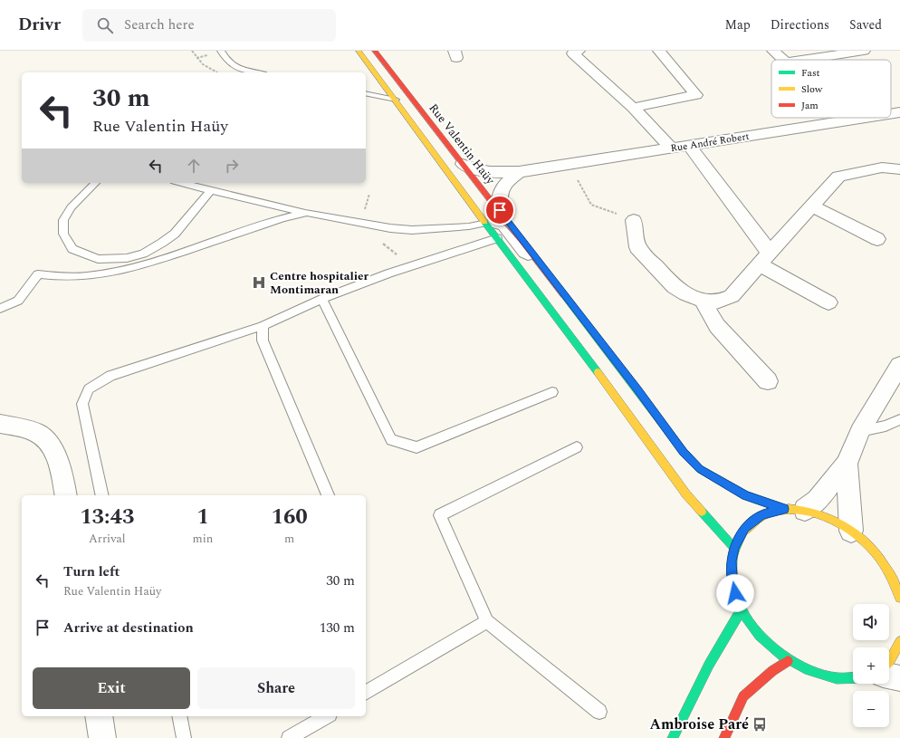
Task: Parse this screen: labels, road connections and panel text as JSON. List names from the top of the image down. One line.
{"streets":{"street":["Rue André Robert","Rue Valentin Haüy"]},"crossings":[["Rue André Robert","Rue Valentin Haüy"]],"places":{"hospital":["Centre hospitalier Montimaran"],"bus stop":["Ambroise Paré"]},"legend":["Fast","Slow","Jam"],"page":{"header":"Drivr","search":"Search here","nav":["Map","Directions","Saved"],"turn":["30 m","Rue Valentin Haüy"],"eta":["13:43","Arrival","1","min","160","m"],"list":[{"name":"Turn left","note":"Rue Valentin Haüy","value":"30 m"},{"name":"Arrive at destination","value":"130 m"}],"map_buttons":["+","−"],"buttons":["Exit","Share"]}}
